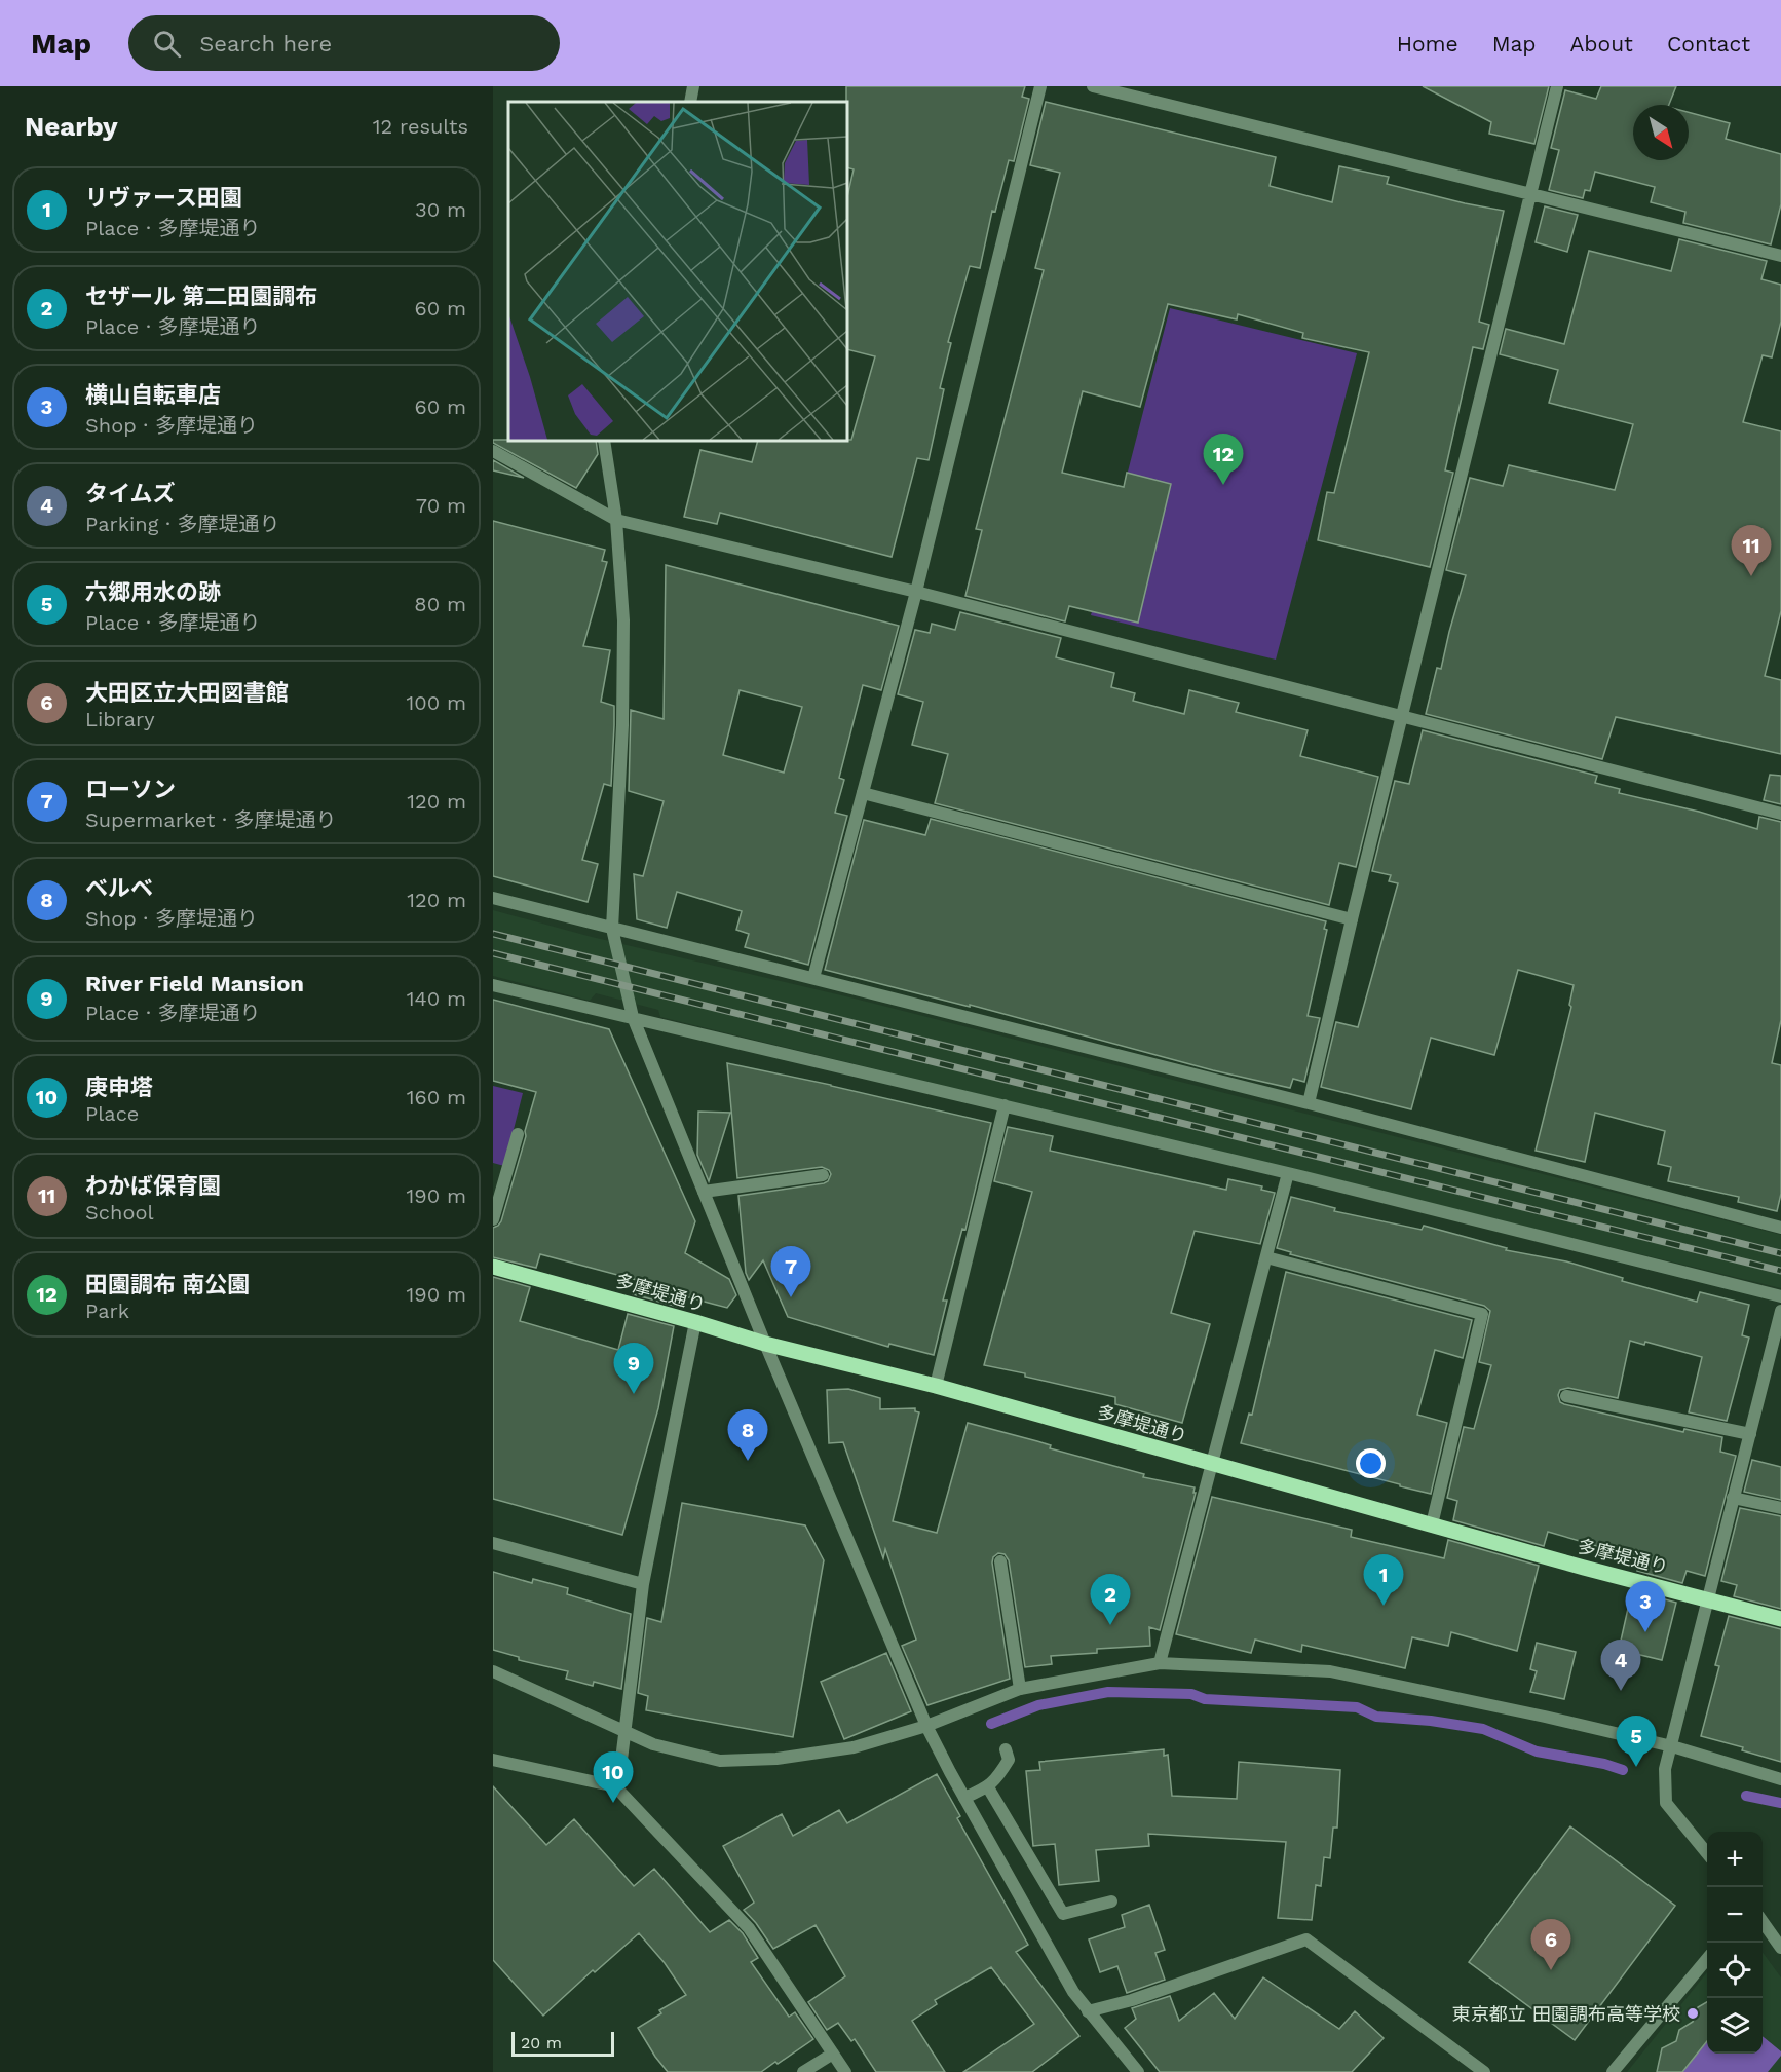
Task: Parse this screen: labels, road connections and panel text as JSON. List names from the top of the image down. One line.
{"streets":{"main road":["多摩堤通り"]},"places":["東京都立 田園調布高等学校"],"scale_bar":"20 m","north":"bottom right","page":{"header":"Map","search":"Search here","nav":["Home","Map","About","Contact"],"heading":["Nearby","12 results"],"list":[{"mark":"1","name":"リヴァース田園","note":"Place · 多摩堤通り","value":"30 m"},{"mark":"2","name":"セザール 第二田園調布","note":"Place · 多摩堤通り","value":"60 m"},{"mark":"3","name":"横山自転車店","note":"Shop · 多摩堤通り","value":"60 m"},{"mark":"4","name":"タイムズ","note":"Parking · 多摩堤通り","value":"70 m"},{"mark":"5","name":"六郷用水の跡","note":"Place · 多摩堤通り","value":"80 m"},{"mark":"6","name":"大田区立大田図書館","note":"Library","value":"100 m"},{"mark":"7","name":"ローソン","note":"Supermarket · 多摩堤通り","value":"120 m"},{"mark":"8","name":"ベルベ","note":"Shop · 多摩堤通り","value":"120 m"},{"mark":"9","name":"River Field Mansion","note":"Place · 多摩堤通り","value":"140 m"},{"mark":"10","name":"庚申塔","note":"Place","value":"160 m"},{"mark":"11","name":"わかば保育園","note":"School","value":"190 m"},{"mark":"12","name":"田園調布 南公園","note":"Park","value":"190 m"}],"pins":["12","11","7","9","8","1","2","3","4","5","10","6"],"map_buttons":["+","−"],"scale":"20 m"}}
